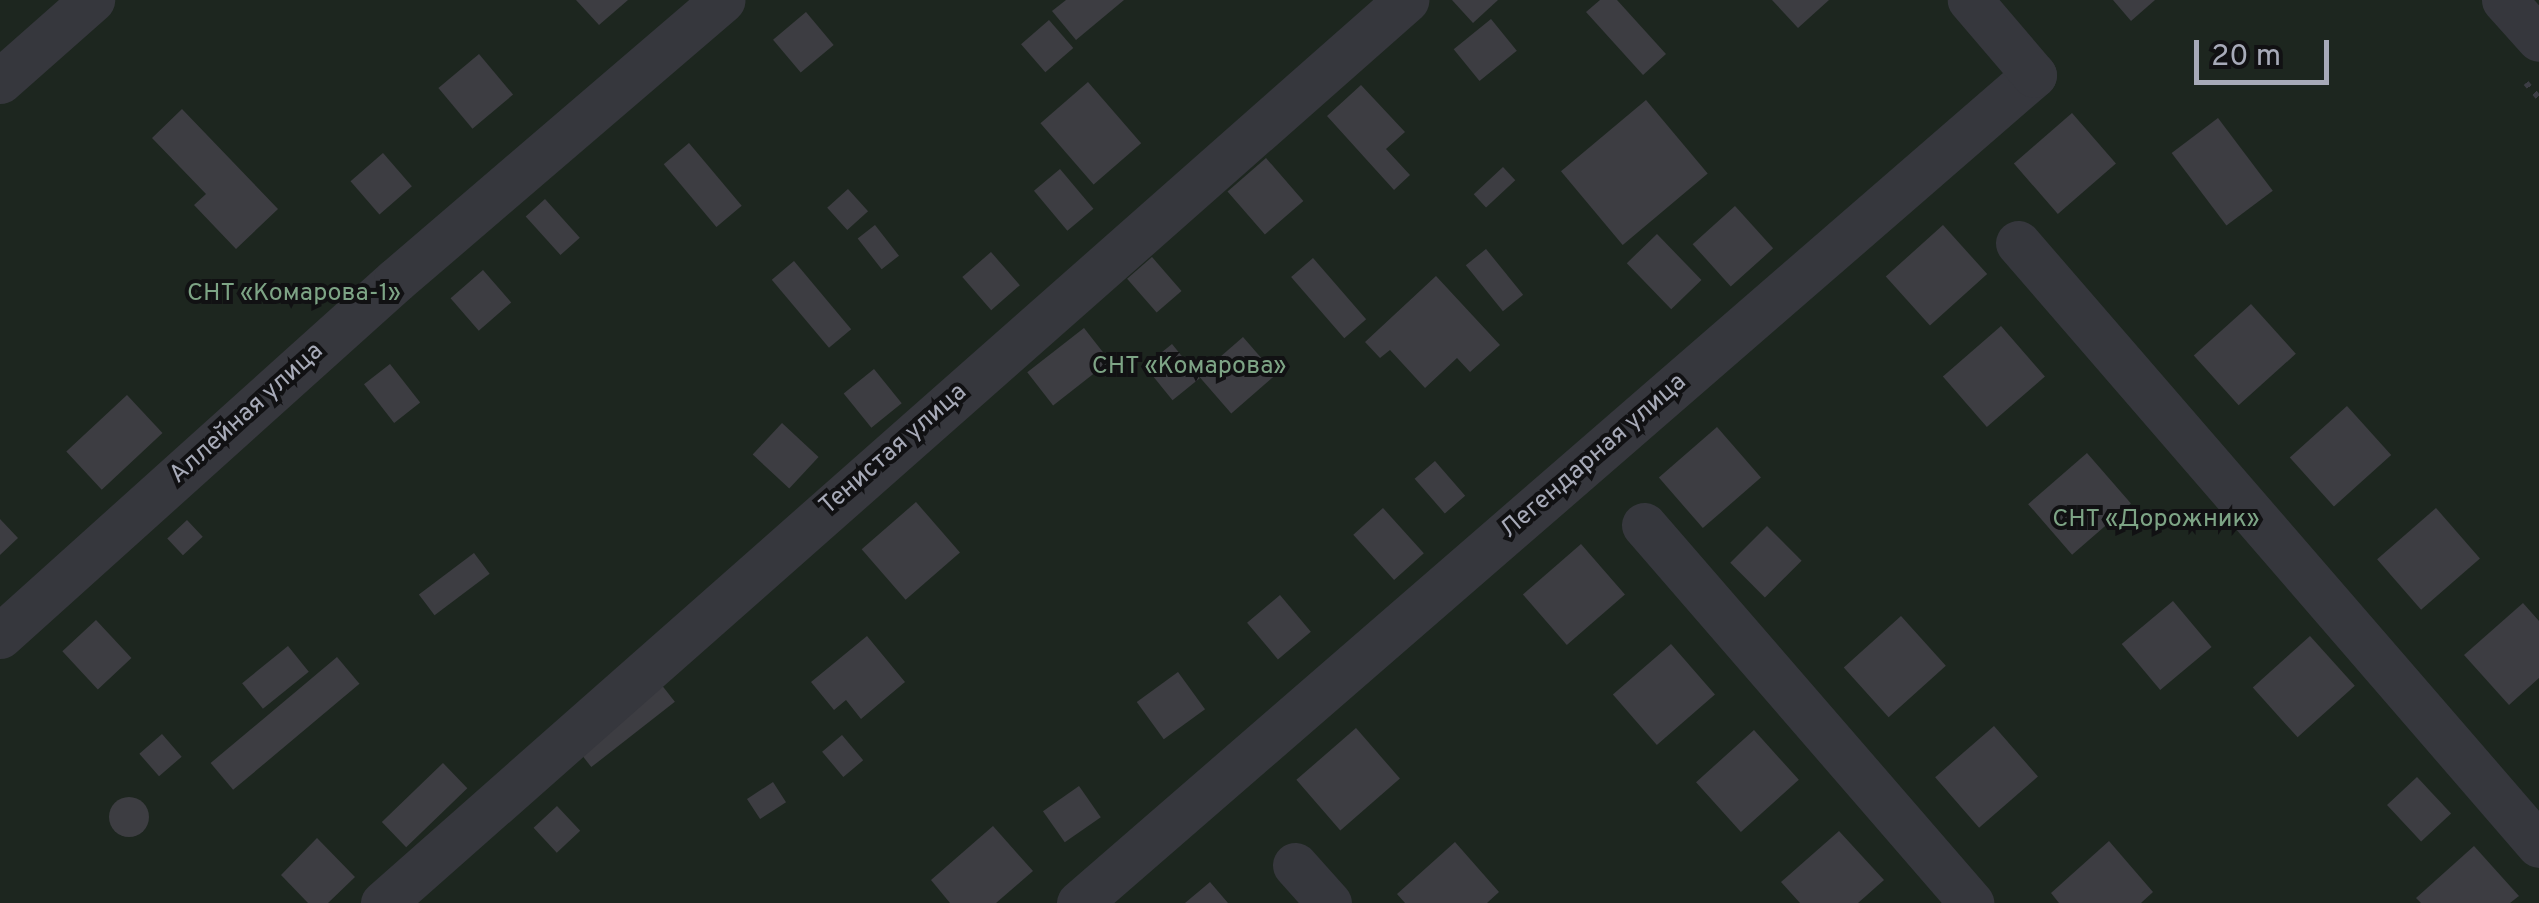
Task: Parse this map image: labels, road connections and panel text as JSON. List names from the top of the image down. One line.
{"streets":{"street":["Аллейная улица","Тенистая улица","Легендарная улица"]},"parks":["СНТ «Комарова-1»","СНТ «Комарова»","СНТ «Дорожник»"],"scale_bar":"20 m"}
